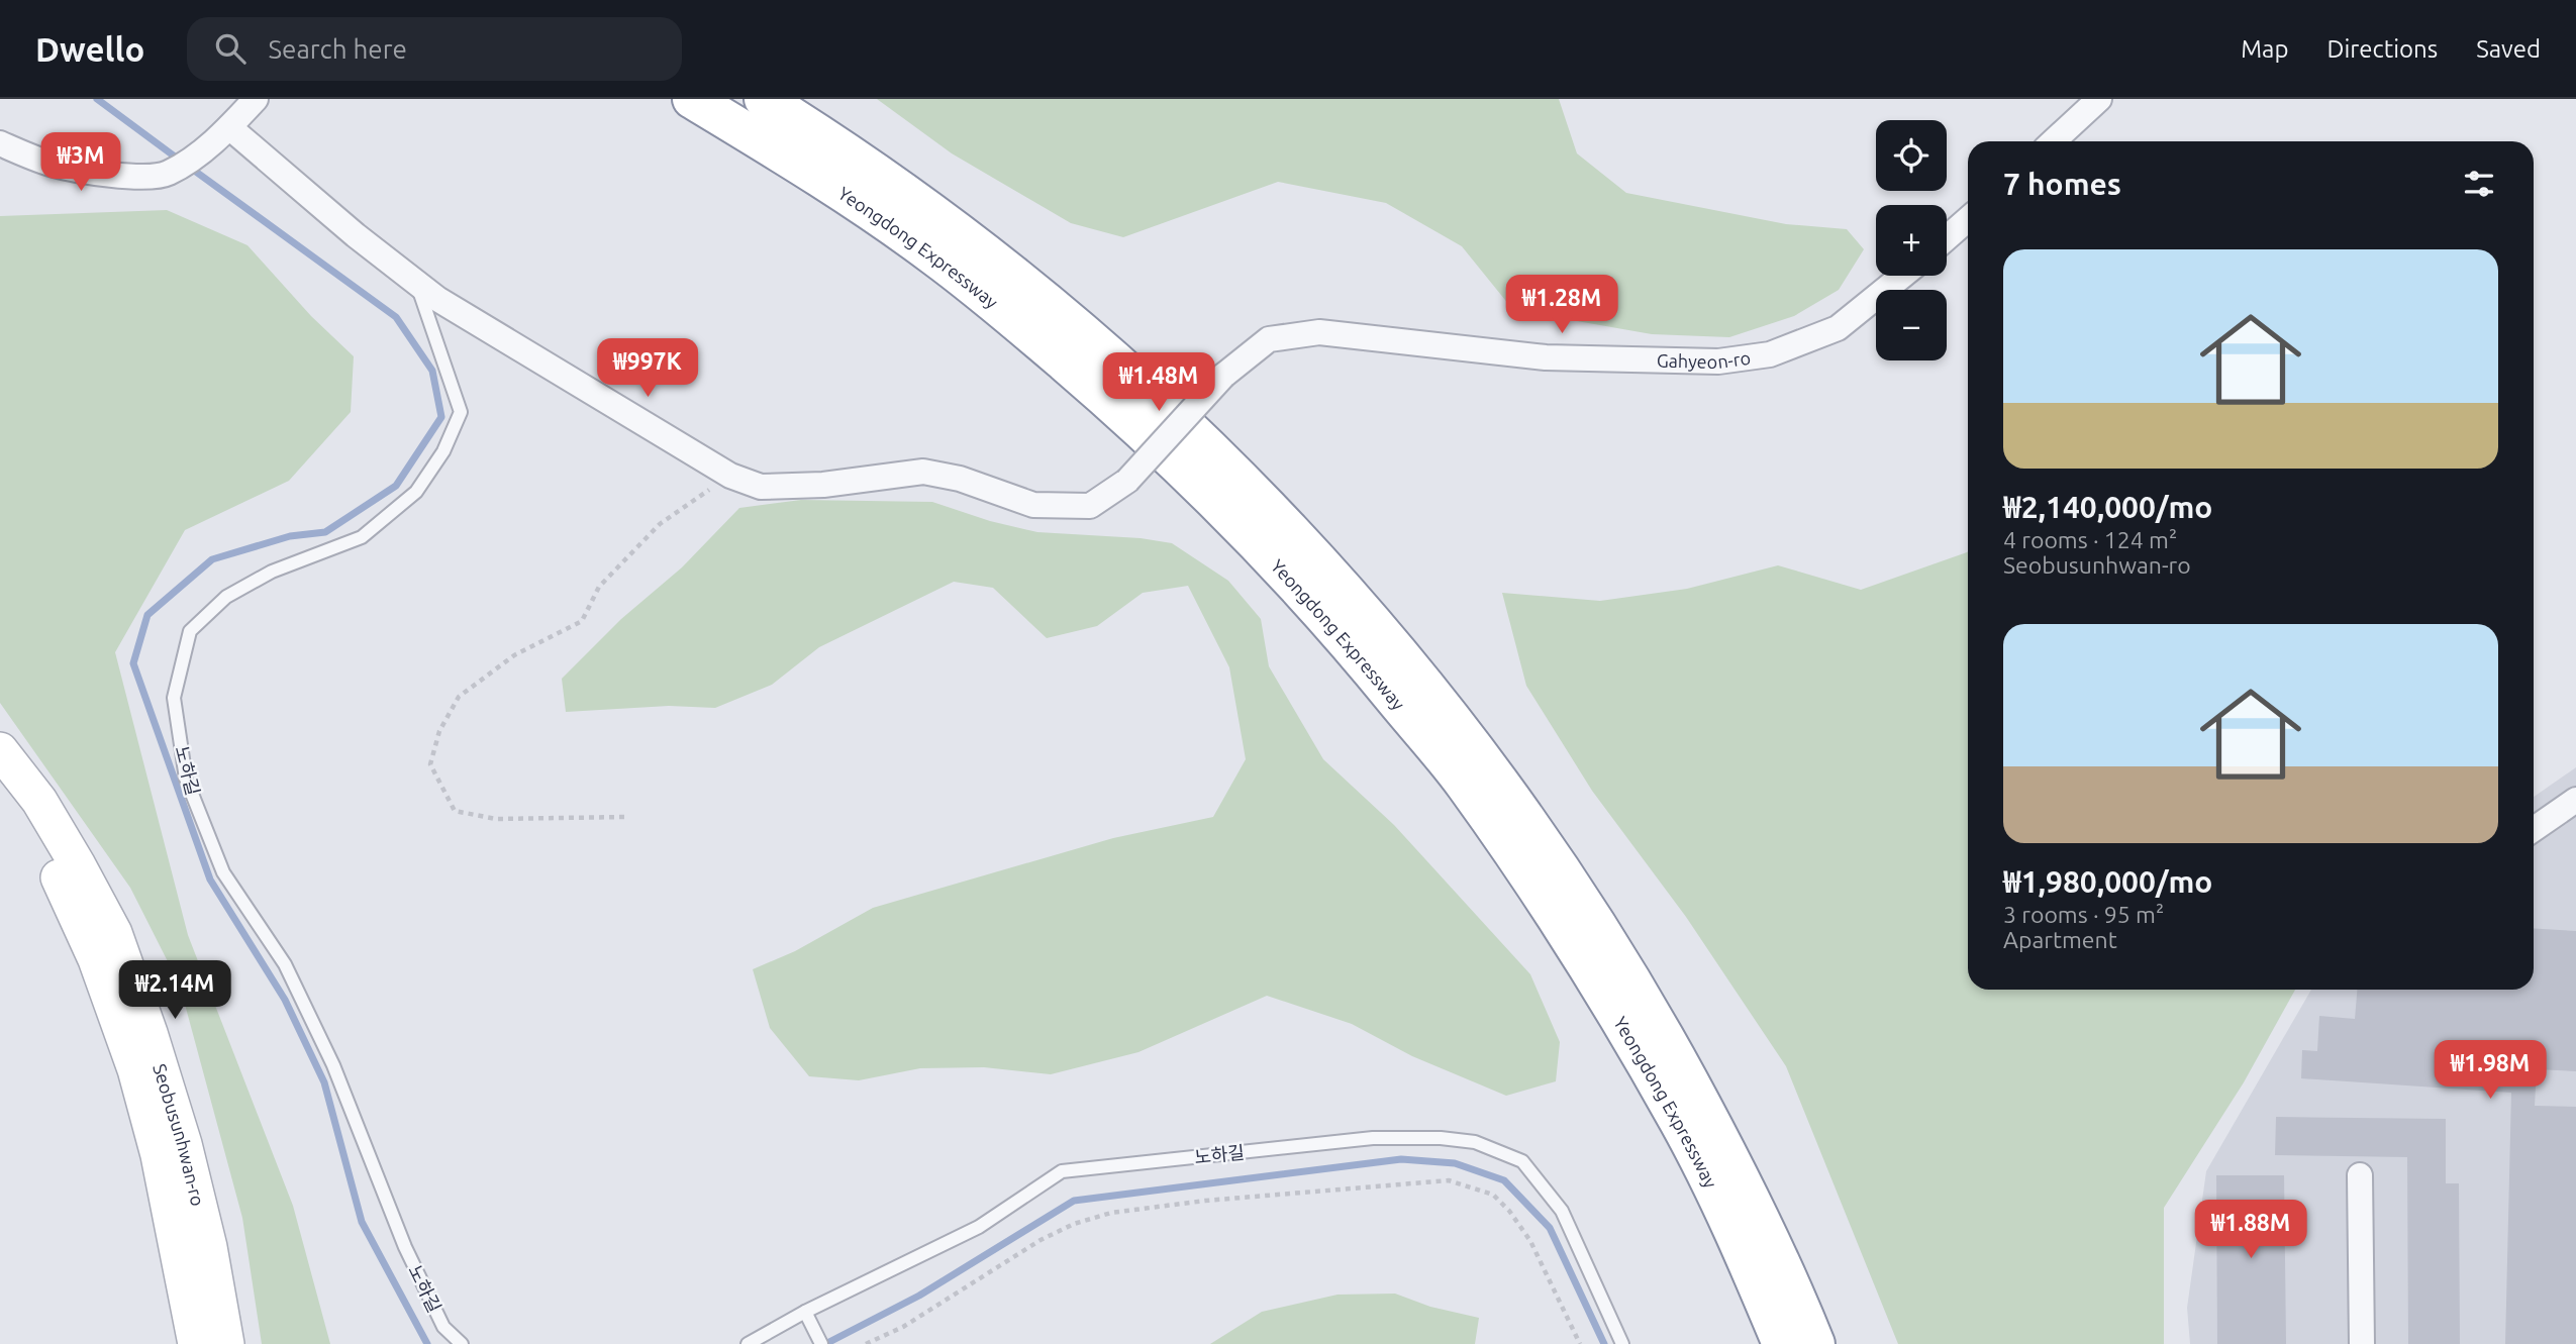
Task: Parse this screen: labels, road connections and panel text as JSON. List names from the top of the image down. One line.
{"streets":{"highway":["Yeongdong Expressway"],"street":["Gahyeon-ro","Seobusunhwan-ro"],"lane":["노하길"]},"crossings":[["Gahyeon-ro","노하길"]],"page":{"header":"Dwello","search":"Search here","nav":["Map","Directions","Saved"],"map_buttons":["+","−"],"price":["₩3M","₩1.28M","₩997K","₩1.48M","₩2.14M","₩1.98M","₩1.88M"],"heading":"7 homes","list":[{"name":"₩2,140,000/mo","note":"4 rooms · 124 m² · Seobusunhwan-ro"},{"name":"₩1,980,000/mo","note":"3 rooms · 95 m² · Apartment"}]}}
